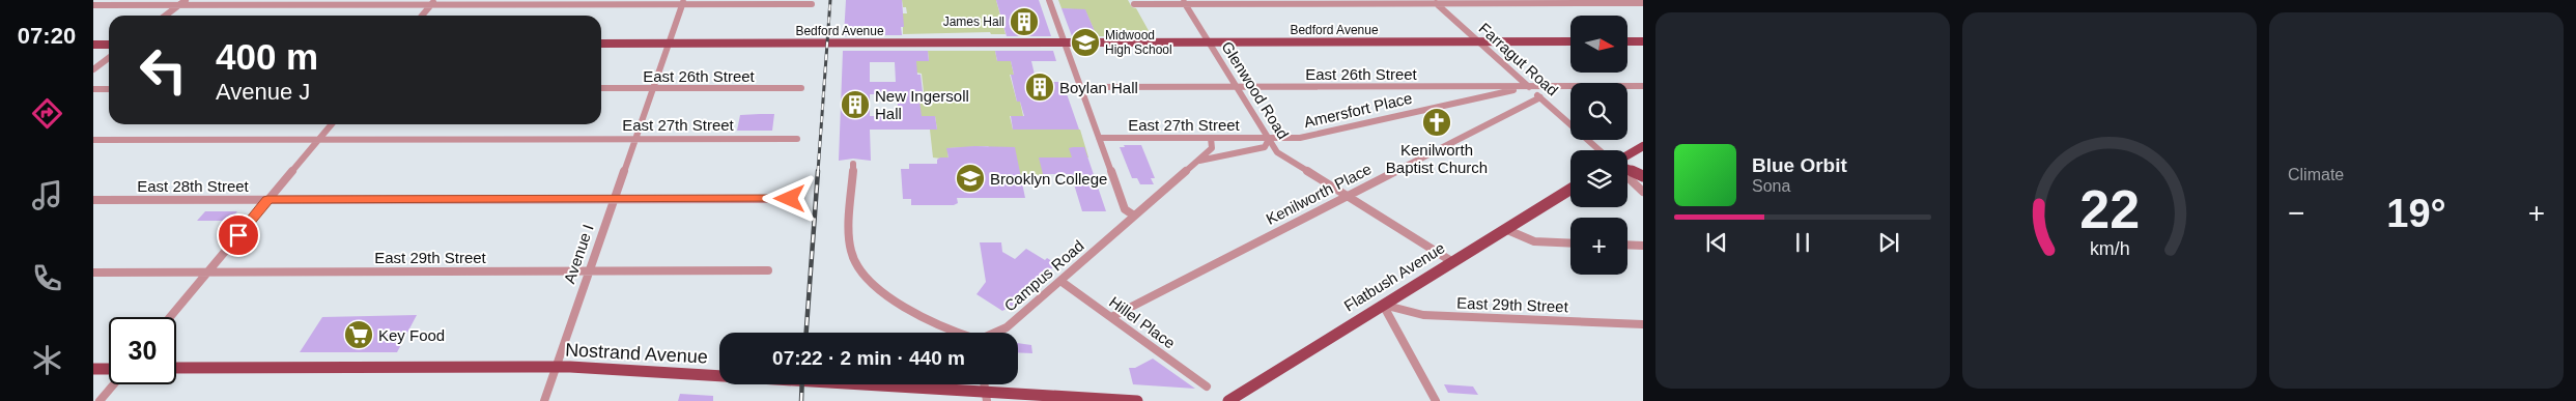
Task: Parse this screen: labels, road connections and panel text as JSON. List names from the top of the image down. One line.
{"streets":{"main road":["Bedford Avenue","Flatbush Avenue","Nostrand Avenue"],"street":["Farragut Road","East 26th Street","Glenwood Road","Amersfort Place","East 27th Street","East 28th Street","Kenilworth Place","Avenue I","East 29th Street","Campus Road","Hillel Place"]},"crossings":[["Bedford Avenue","Farragut Road"],["Bedford Avenue","Glenwood Road"],["Bedford Avenue","Avenue I"],["Farragut Road","East 26th Street"],["Farragut Road","Amersfort Place"],["Farragut Road","Kenilworth Place"],["East 26th Street","Glenwood Road"],["East 26th Street","Amersfort Place"],["East 26th Street","Avenue I"],["Glenwood Road","Amersfort Place"],["Glenwood Road","East 27th Street"],["Glenwood Road","Kenilworth Place"],["Glenwood Road","Flatbush Avenue"],["Amersfort Place","East 27th Street"],["Amersfort Place","Campus Road"],["East 27th Street","Avenue I"],["East 28th Street","Avenue I"],["Kenilworth Place","Hillel Place"],["Avenue I","East 29th Street"],["Avenue I","Nostrand Avenue"],["East 29th Street","Flatbush Avenue"],["Campus Road","Hillel Place"]],"places":{"building":["James Hall","Boylan Hall","New Ingersoll Hall"],"school or university":["Midwood High School","Brooklyn College"],"church":["Kenilworth Baptist Church"],"supermarket":["Key Food"]},"north":"right","page":{"tabs":"07:20","tile":"Climate","map_buttons":"+","turn":["400 m","Avenue J"],"song":["Blue Orbit","Sona"],"heat":["−","19°","+"],"limit":"30","trip":"07:22 · 2 min · 440 m","gauge":["22","km/h"]}}
